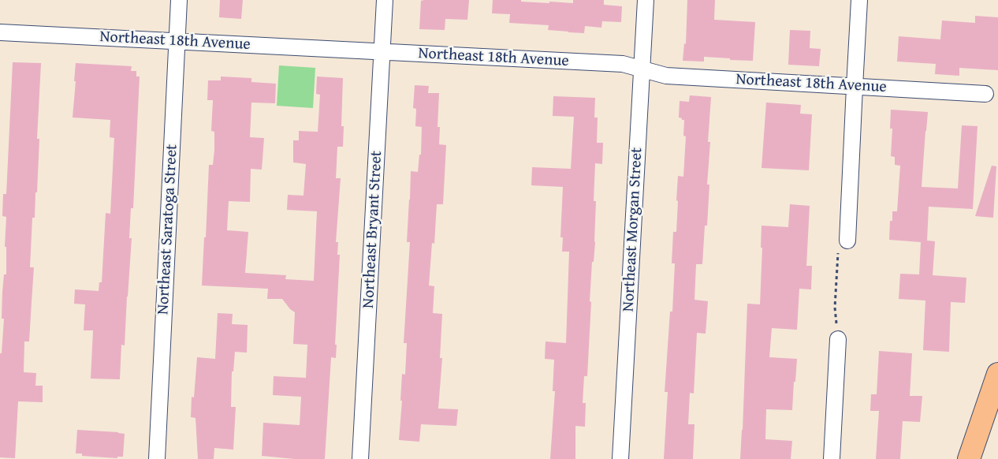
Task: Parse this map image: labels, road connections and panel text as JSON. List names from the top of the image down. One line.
{"streets":{"street":["Northeast 18th Avenue","Northeast Saratoga Street","Northeast Bryant Street","Northeast Morgan Street"]},"crossings":[["Northeast 18th Avenue","Northeast Saratoga Street"],["Northeast 18th Avenue","Northeast Bryant Street"],["Northeast 18th Avenue","Northeast Morgan Street"]]}
